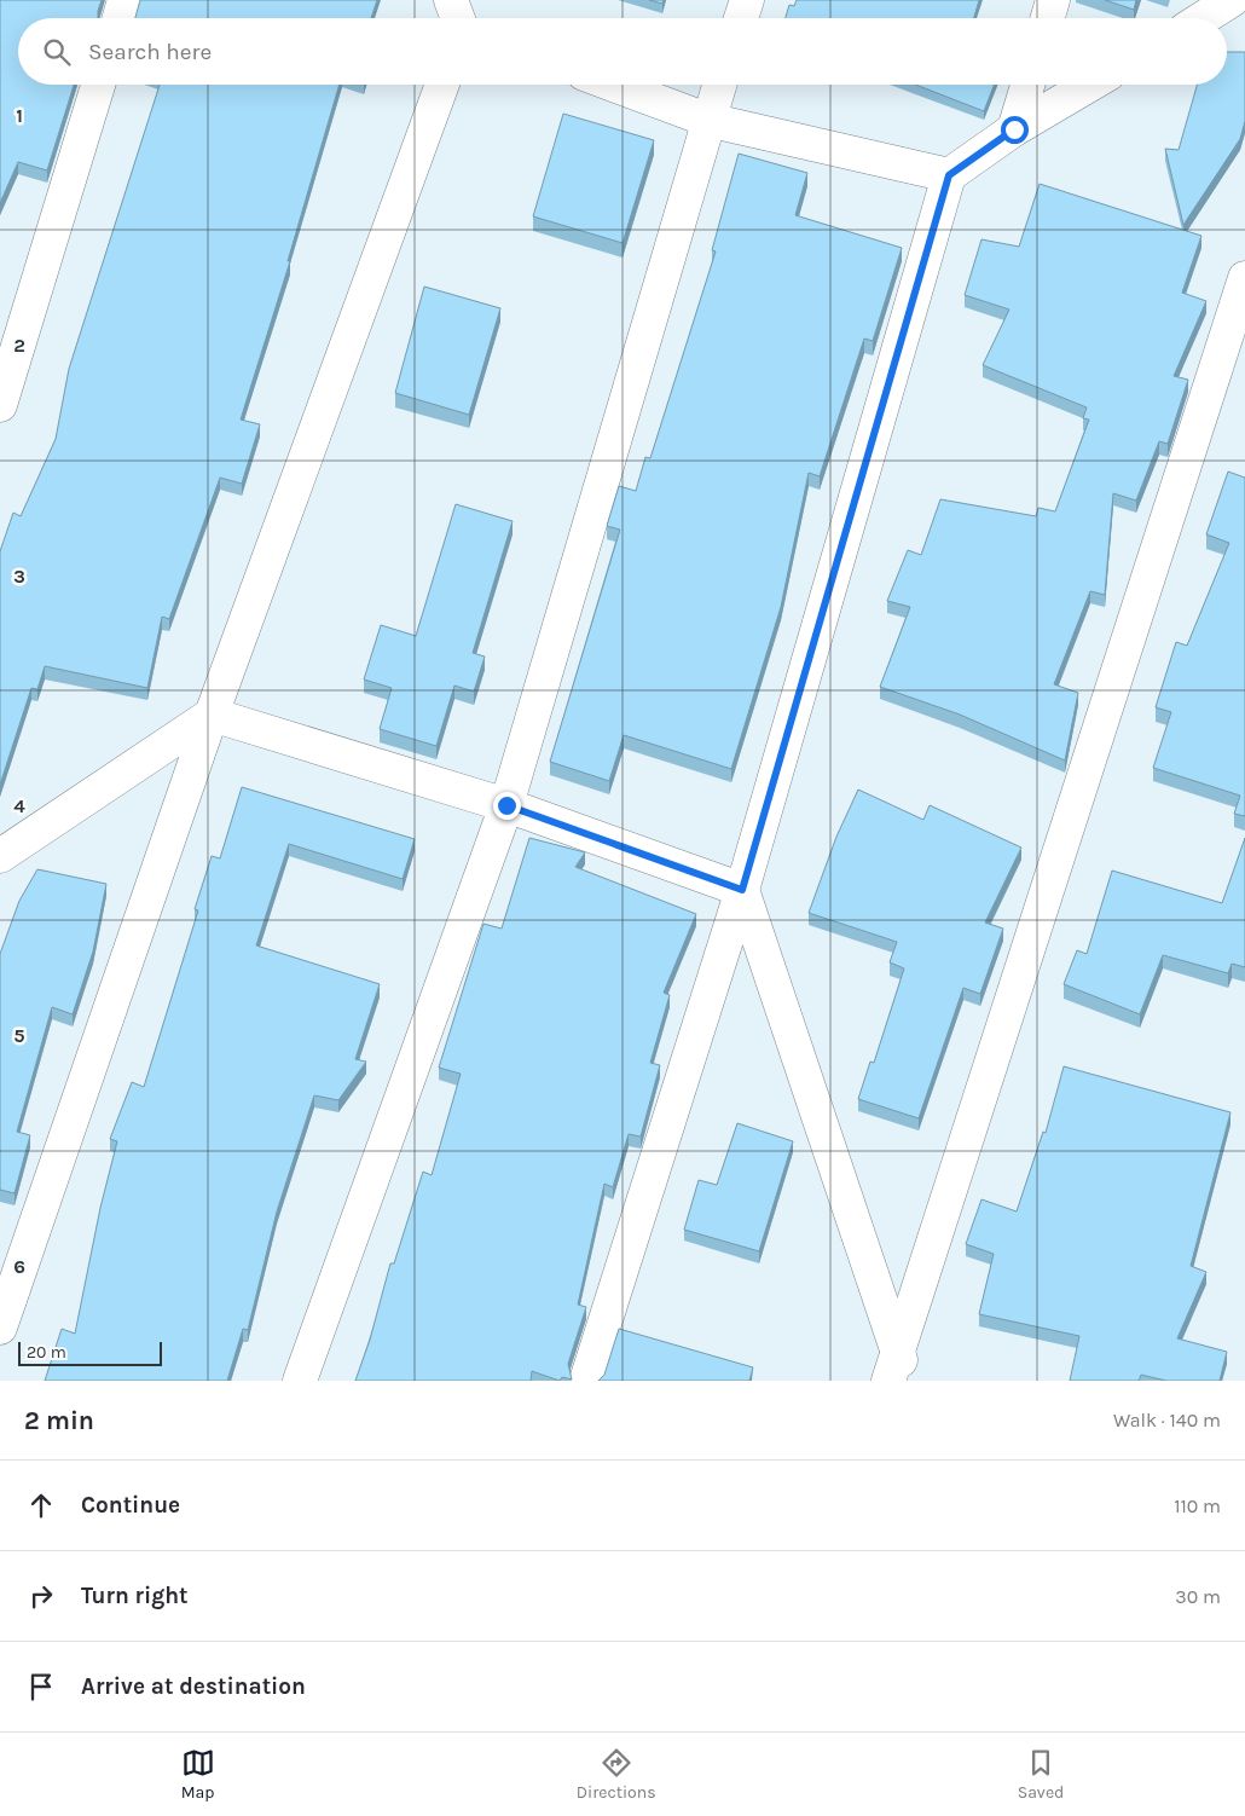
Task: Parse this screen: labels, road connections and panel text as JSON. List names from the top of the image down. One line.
{"scale_bar":"20 m","page":{"search":"Search here","scale":"20 m","heading":["2 min","Walk · 140 m"],"list":[["Continue","110 m"],["Turn right","30 m"],"Arrive at destination"],"nav":["Map","Directions","Saved"]},"grid":{"rows":["1","2","3","4","5","6"]}}
